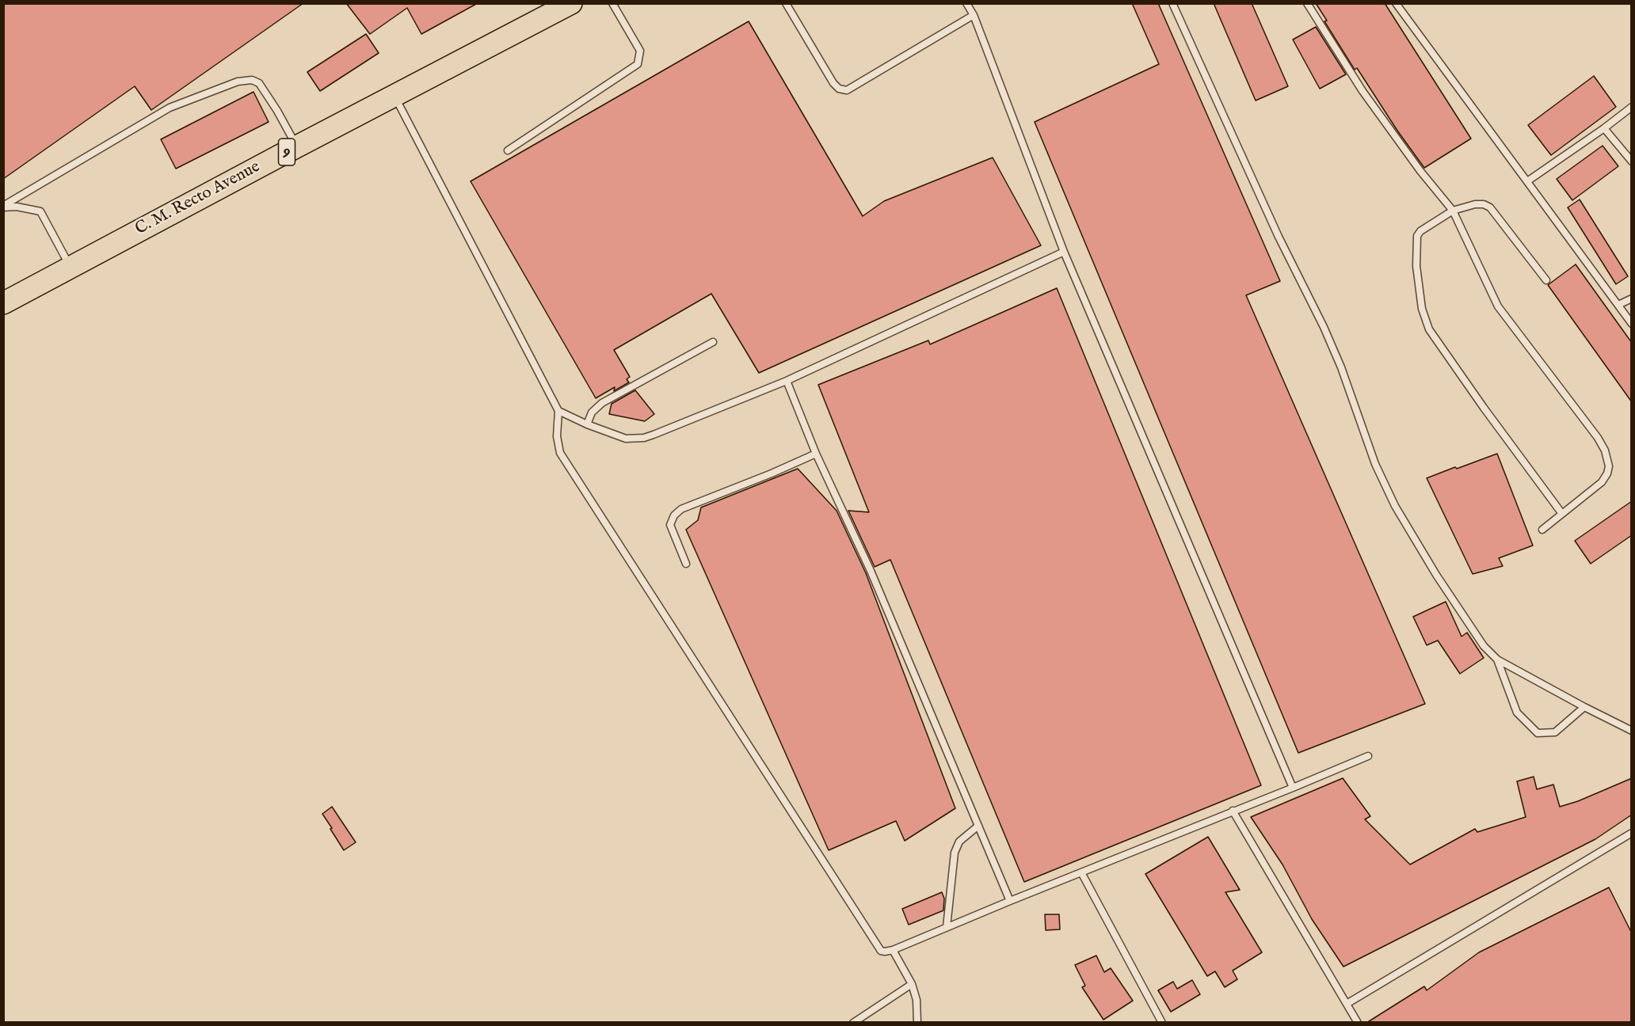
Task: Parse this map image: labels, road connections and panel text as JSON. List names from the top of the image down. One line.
{"streets":{"highway":["9","C. M. Recto Avenue"]}}
